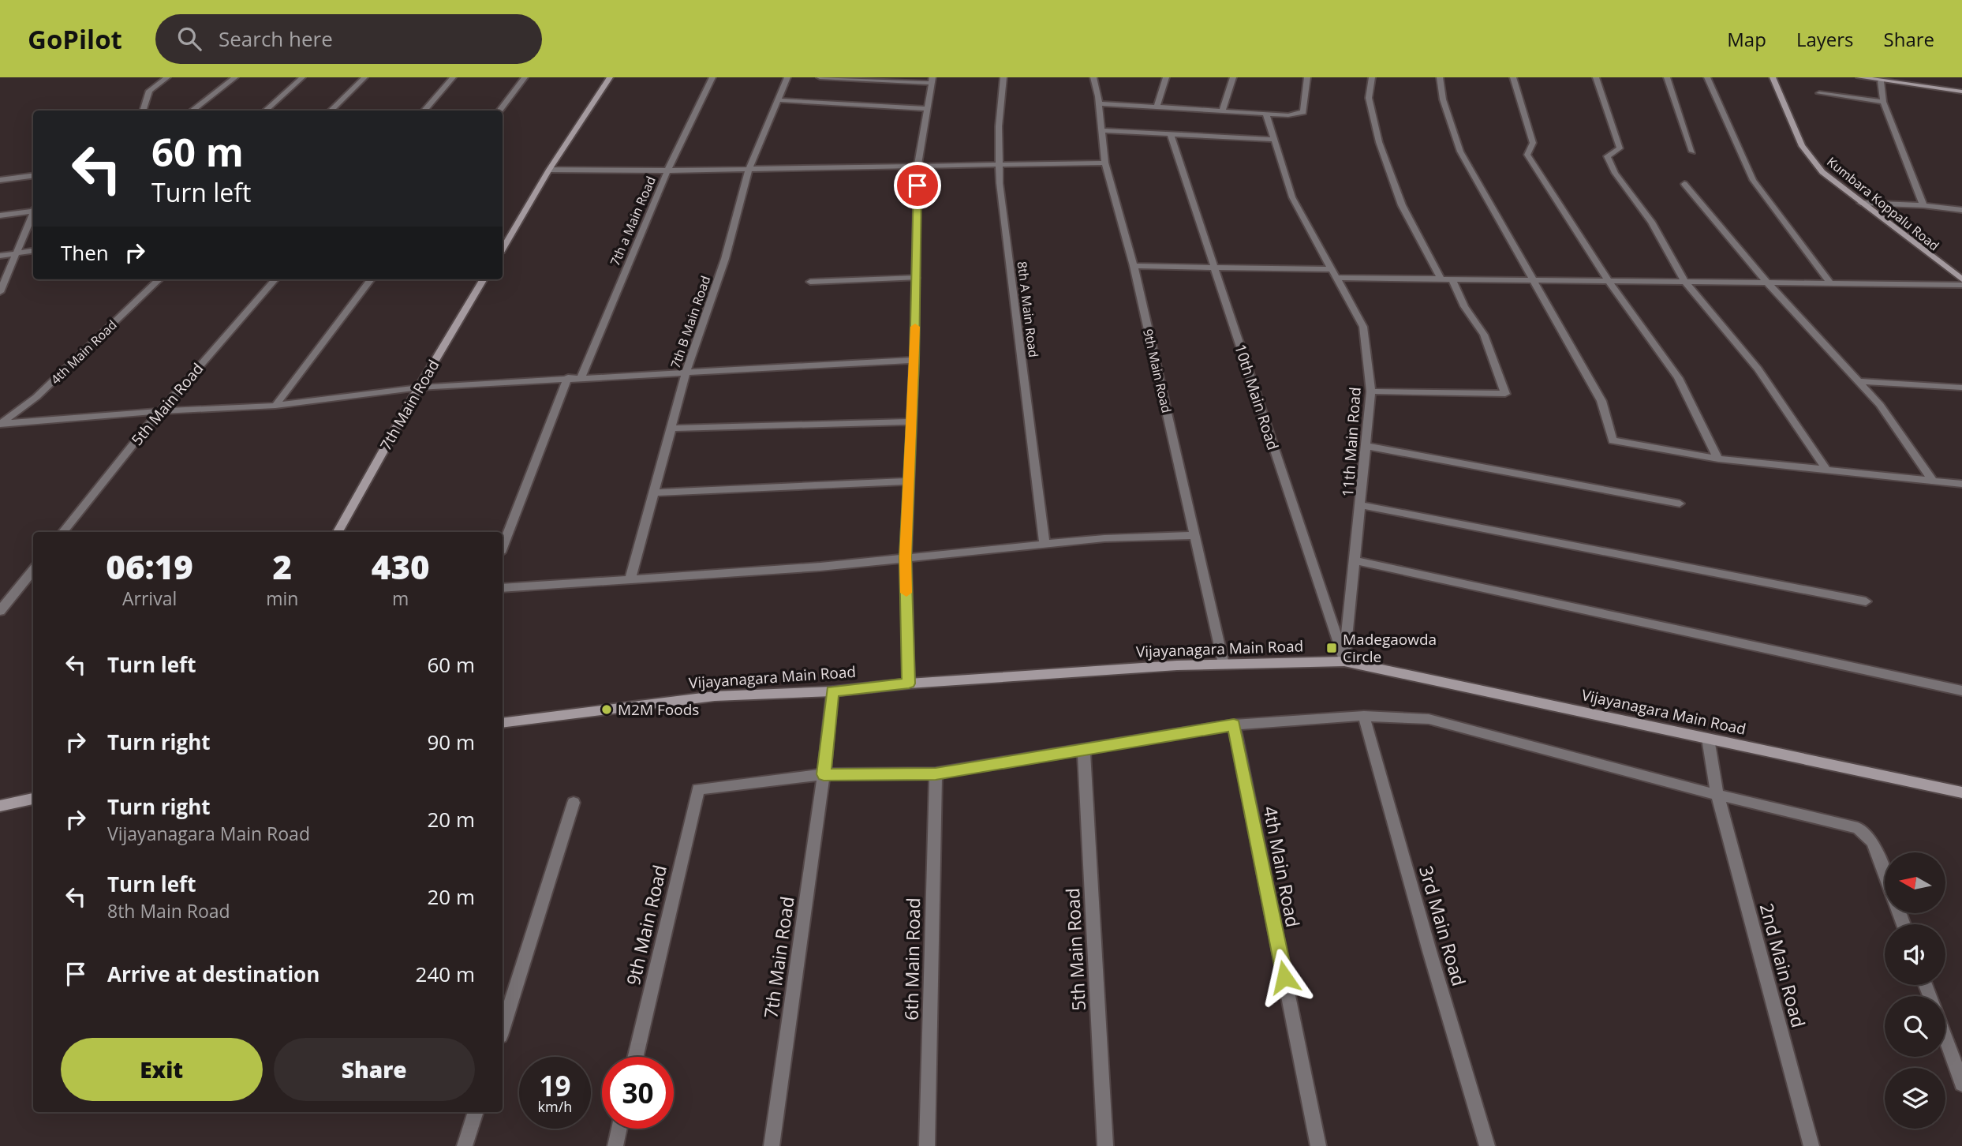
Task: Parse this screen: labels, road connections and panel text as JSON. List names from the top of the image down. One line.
{"streets":{"street":["Kumbara Koppalu Road","7th a Main Road","8th A Main Road","7th B Main Road","4th Main Road","9th Main Road","10th Main Road","5th Main Road","7th Main Road","11th Main Road","Vijayanagara Main Road","3rd Main Road","6th Main Road","2nd Main Road"]},"crossings":[["9th Main Road","7th Main Road"],["9th Main Road","Vijayanagara Main Road"],["10th Main Road","11th Main Road"],["10th Main Road","Vijayanagara Main Road"],["7th Main Road","Vijayanagara Main Road"],["11th Main Road","Vijayanagara Main Road"],["Vijayanagara Main Road","2nd Main Road"]],"places":{"transit":["Madegaowda Circle"],"other":["M2M Foods"]},"north":"left","page":{"header":"GoPilot","search":"Search here","nav":["Map","Layers","Share"],"turn":["60 m","Turn left"],"then":"Then","eta":["06:19","Arrival","2","min","430","m"],"list":[{"name":"Turn left","value":"60 m"},{"name":"Turn right","value":"90 m"},{"name":"Turn right","note":"Vijayanagara Main Road","value":"20 m"},{"name":"Turn left","note":"8th Main Road","value":"20 m"},{"name":"Arrive at destination","value":"240 m"}],"buttons":["Exit","Share"],"speed":"19 km/h","limit":"30"}}
